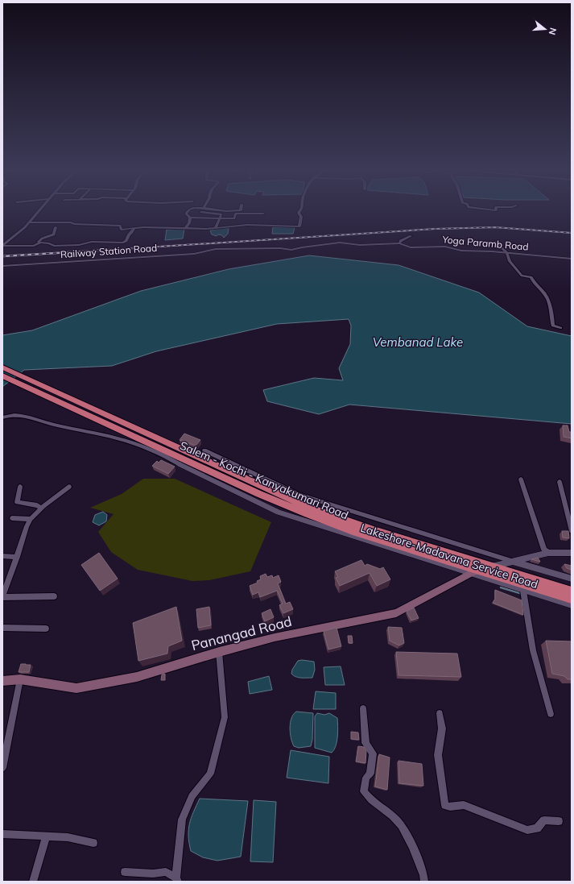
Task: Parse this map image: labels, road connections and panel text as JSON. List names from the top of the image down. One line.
{"streets":{"highway":["Salem - Kochi - Kanyakumari Road"],"main road":["Panangad Road"],"street":["Yoga Paramb Road","Railway Station Road","Lakeshore-Madavana Service Road"]},"crossings":[["Yoga Paramb Road","Railway Station Road"],["Salem - Kochi - Kanyakumari Road","Lakeshore-Madavana Service Road"],["Salem - Kochi - Kanyakumari Road","Panangad Road"],["Lakeshore-Madavana Service Road","Panangad Road"]],"water":["Vembanad Lake"],"north":"right"}
